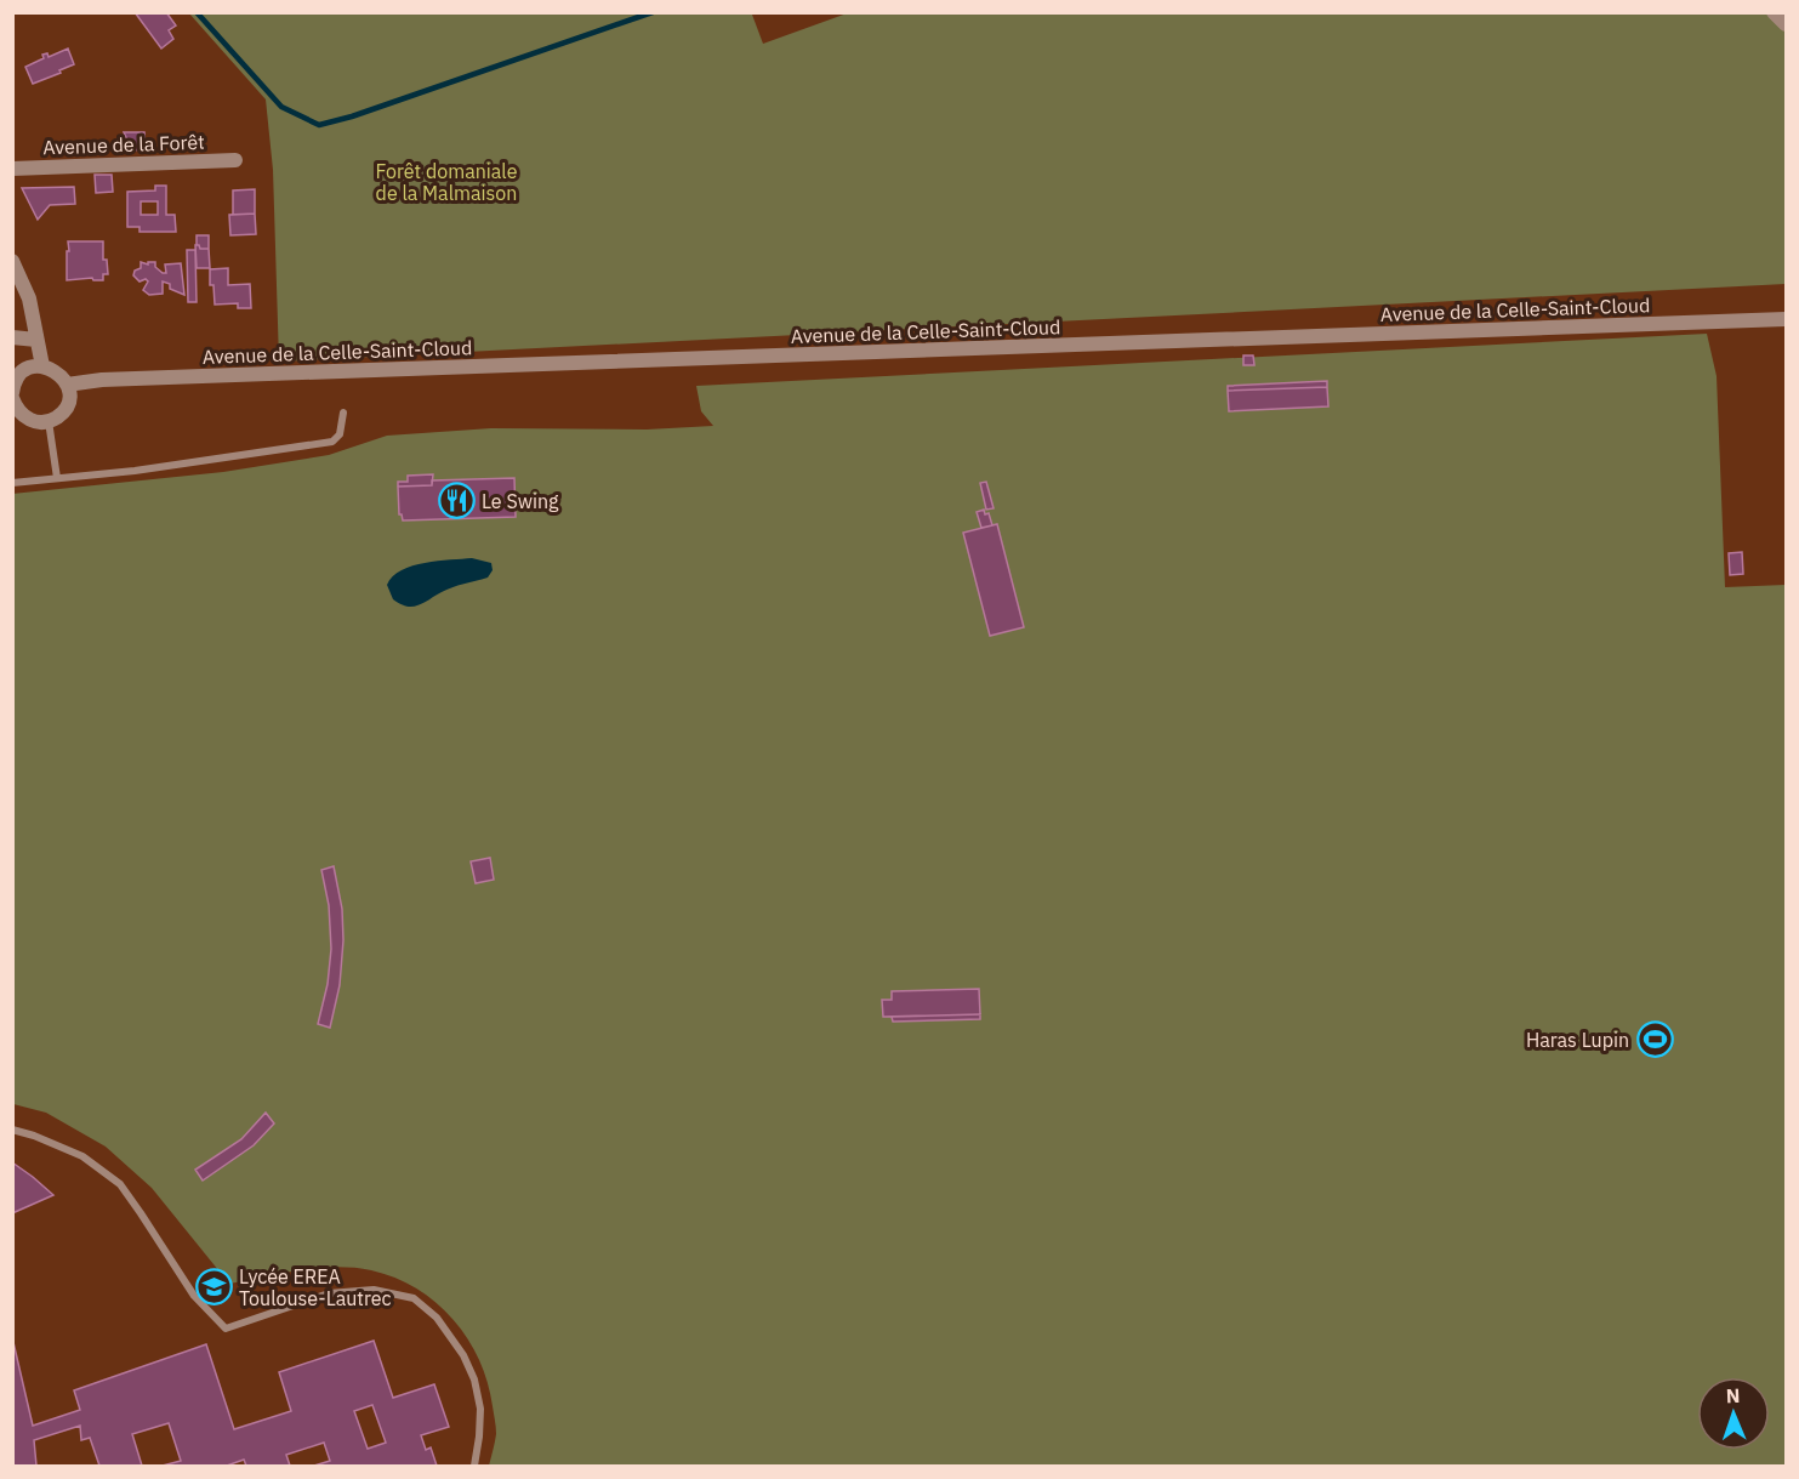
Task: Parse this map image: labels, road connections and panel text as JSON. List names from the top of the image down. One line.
{"streets":{"street":["Avenue de la Forêt","Avenue de la Celle-Saint-Cloud"]},"parks":["Forêt domaniale de la Malmaison"],"places":{"restaurant":["Le Swing"],"sports":["Haras Lupin"],"school or university":["Lycée EREA Toulouse-Lautrec"]},"north":"top"}
